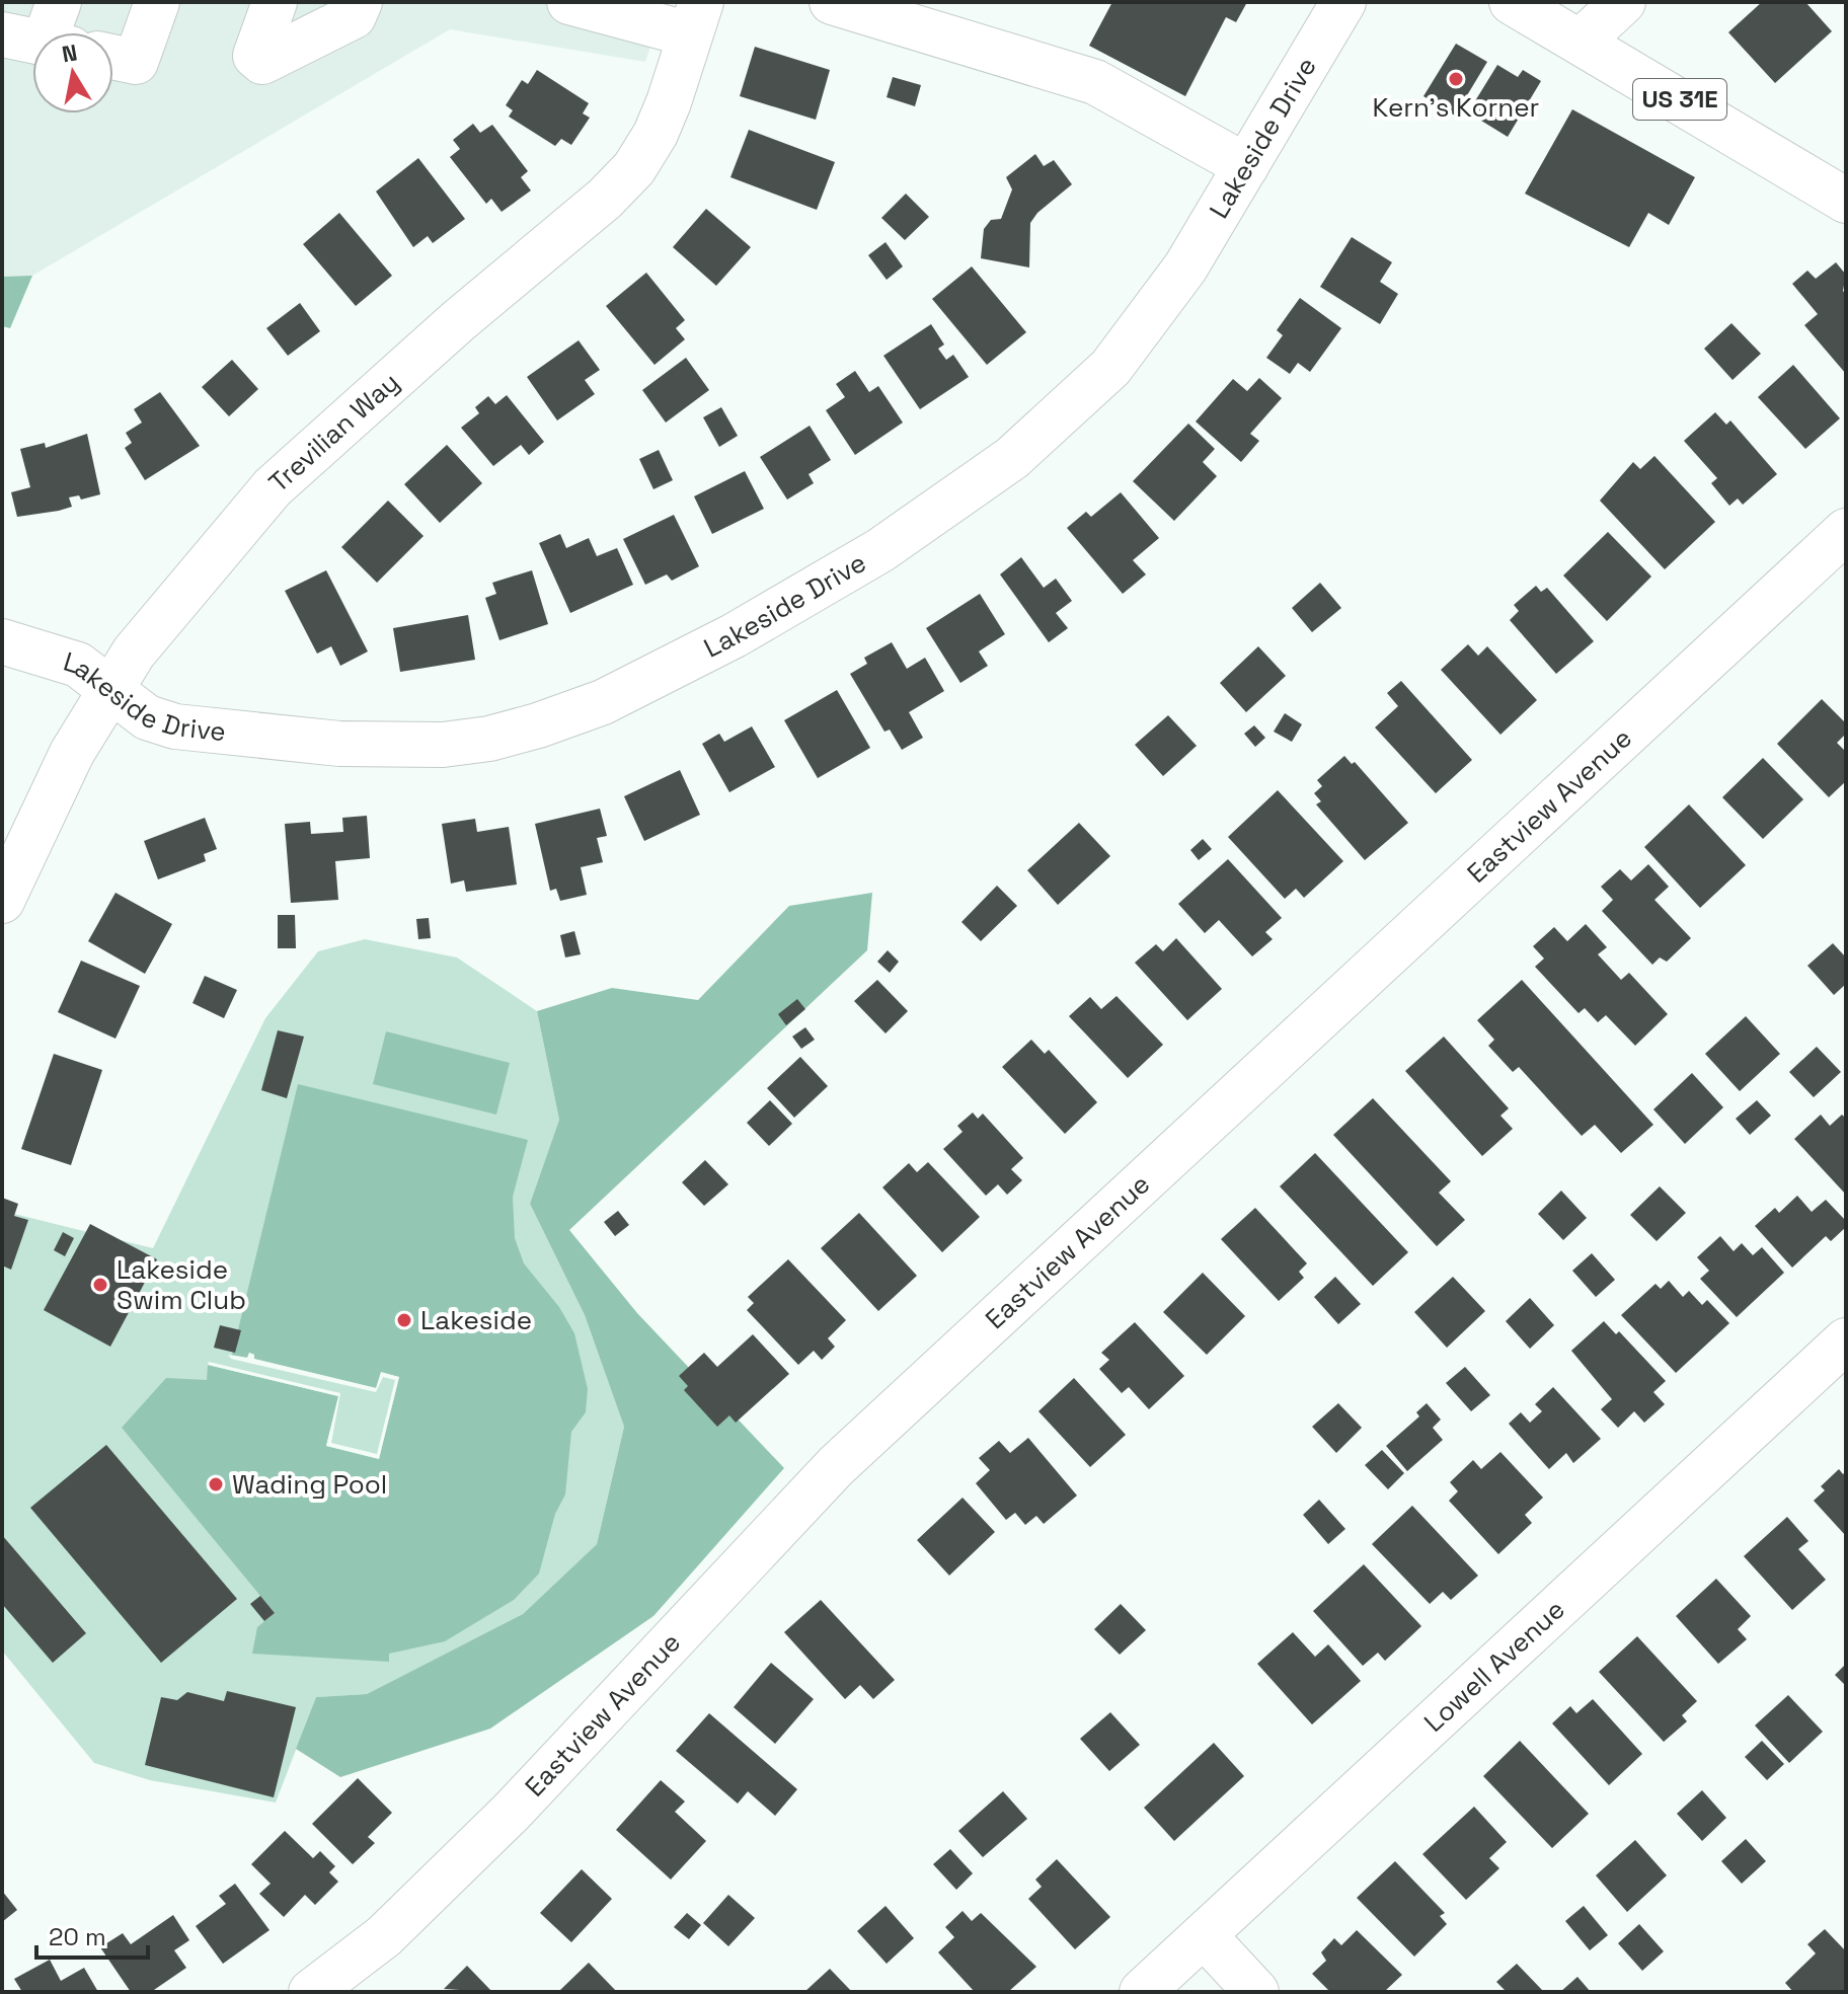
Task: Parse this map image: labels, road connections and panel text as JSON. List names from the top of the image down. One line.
{"streets":{"street":["US 31E","Lakeside Drive","Trevilian Way","Eastview Avenue","Lowell Avenue"]},"crossings":[["Lakeside Drive","Trevilian Way"]],"places":["Kern's Korner","Lakeside Swim Club","Lakeside","Wading Pool"],"scale_bar":"20 m","north":"top"}
